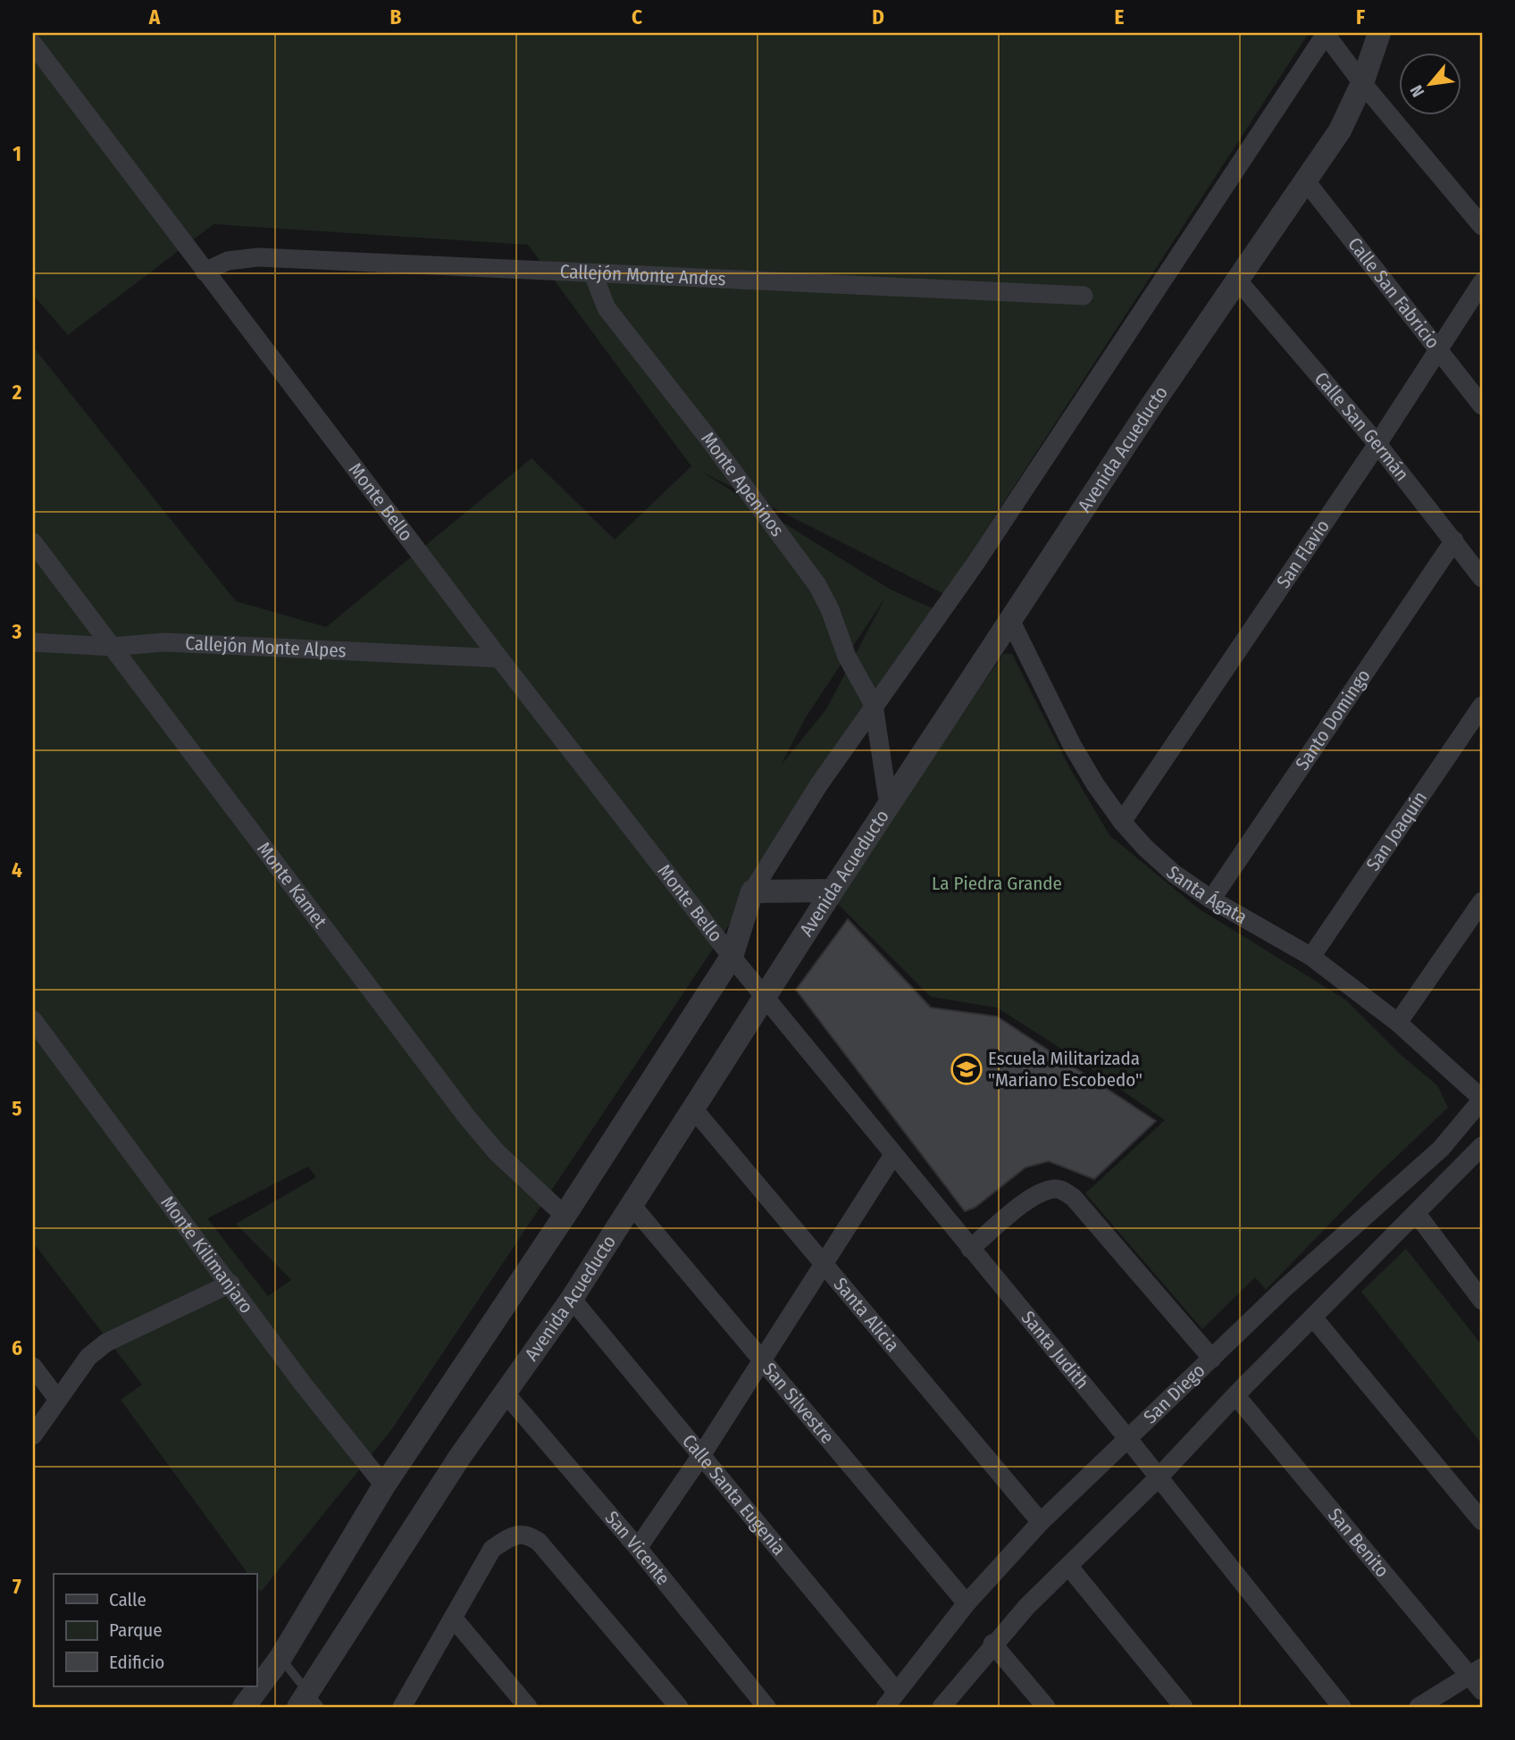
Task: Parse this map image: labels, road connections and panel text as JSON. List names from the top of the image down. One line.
{"streets":{"street":["Callejón Monte Andes","Calle San Fabricio","Calle San Germán","Avenida Acueducto","Monte Apeninos","Monte Bello","San Flavio","Callejón Monte Alpes","Santo Domingo","San Joaquín","Monte Kamet","Santa Ágata","Monte Kilimanjaro","Santa Alicia","Santa Judith","San Diego","San Silvestre","Calle Santa Eugenia","San Benito","San Vicente"]},"crossings":[["Callejón Monte Andes","Monte Apeninos"],["Callejón Monte Andes","Monte Bello"],["Calle San Fabricio","Avenida Acueducto"],["Calle San Fabricio","San Flavio"],["Calle San Germán","Avenida Acueducto"],["Calle San Germán","San Flavio"],["Calle San Germán","Santo Domingo"],["Avenida Acueducto","Monte Bello"],["Avenida Acueducto","Santa Ágata"],["Avenida Acueducto","Santa Alicia"],["Avenida Acueducto","Santa Judith"],["Avenida Acueducto","San Silvestre"],["Avenida Acueducto","Calle Santa Eugenia"],["Avenida Acueducto","San Vicente"],["Monte Bello","Callejón Monte Alpes"],["Monte Bello","Santa Judith"],["San Flavio","Santa Ágata"],["Callejón Monte Alpes","Monte Kamet"],["Santo Domingo","Santa Ágata"],["San Joaquín","Santa Ágata"],["Santa Ágata","San Diego"],["Santa Alicia","San Diego"],["Santa Judith","San Diego"],["San Diego","San Silvestre"],["San Diego","Calle Santa Eugenia"]],"parks":["La Piedra Grande"],"places":{"school or university":["Escuela Militarizada \"Mariano Escobedo\""]},"legend":["Calle","Parque","Edificio"],"north":"bottom left","grid":{"columns":["A","B","C","D","E","F"],"rows":["1","2","3","4","5","6","7"]}}
